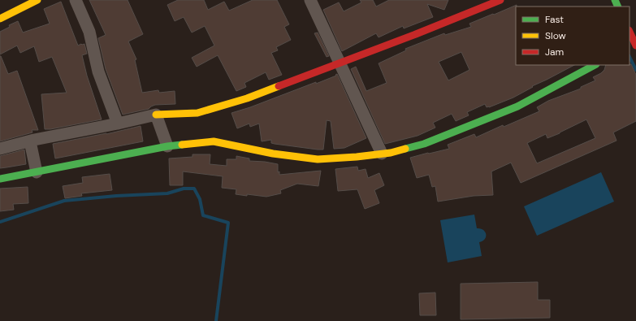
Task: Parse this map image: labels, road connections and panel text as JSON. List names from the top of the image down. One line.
{"legend":["Fast","Slow","Jam"]}
